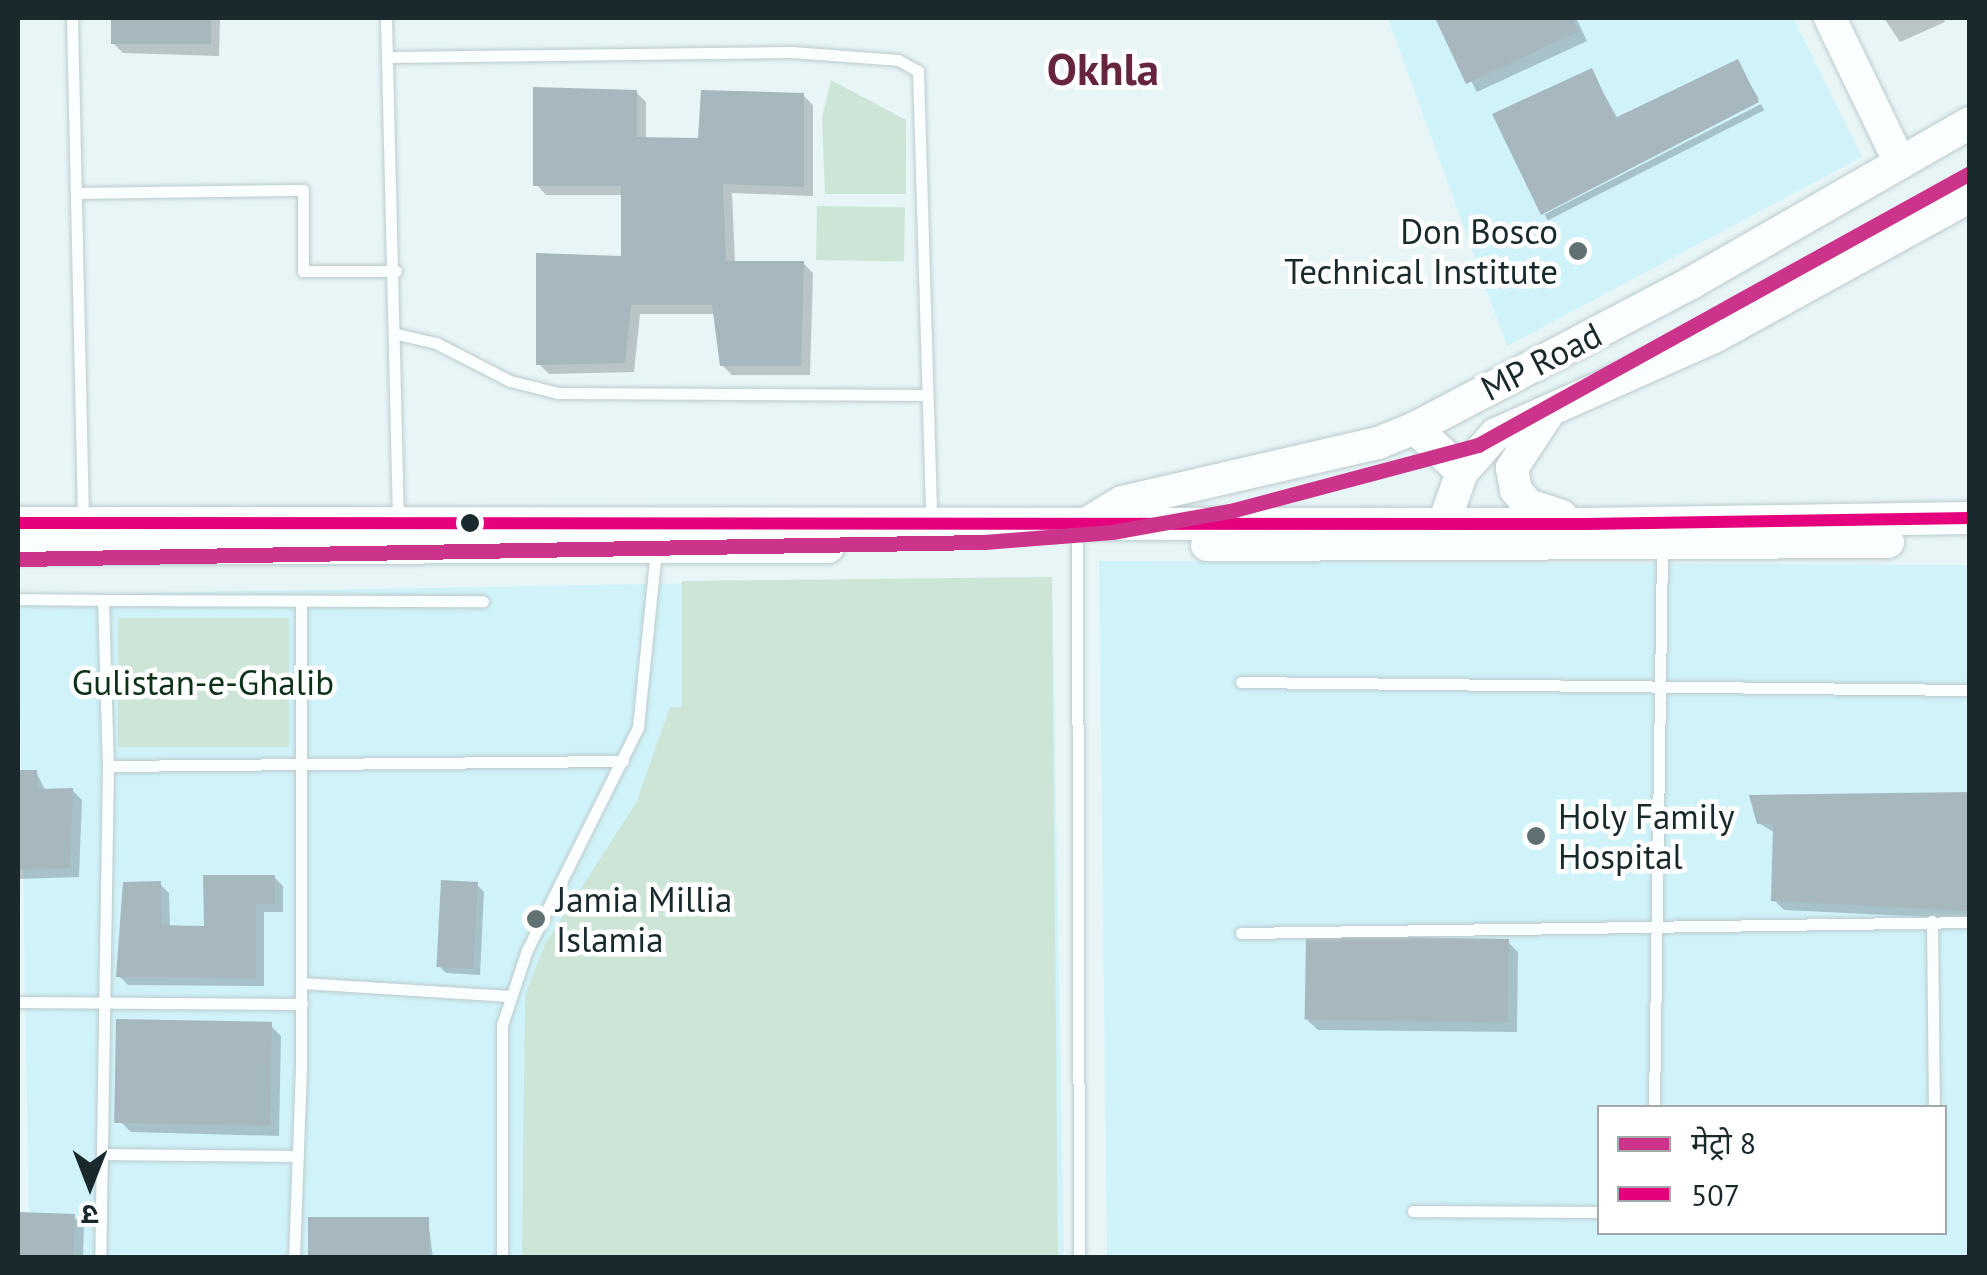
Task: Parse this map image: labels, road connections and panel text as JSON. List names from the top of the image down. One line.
{"streets":{"main road":["MP Road"]},"districts":["Okhla"],"parks":["Gulistan-e-Ghalib"],"places":["Don Bosco Technical Institute","Holy Family Hospital","Jamia Millia Islamia"],"lines":["metro line 8","transit line 507"],"legend":["मेट्रो 8","507"],"north":"bottom"}
